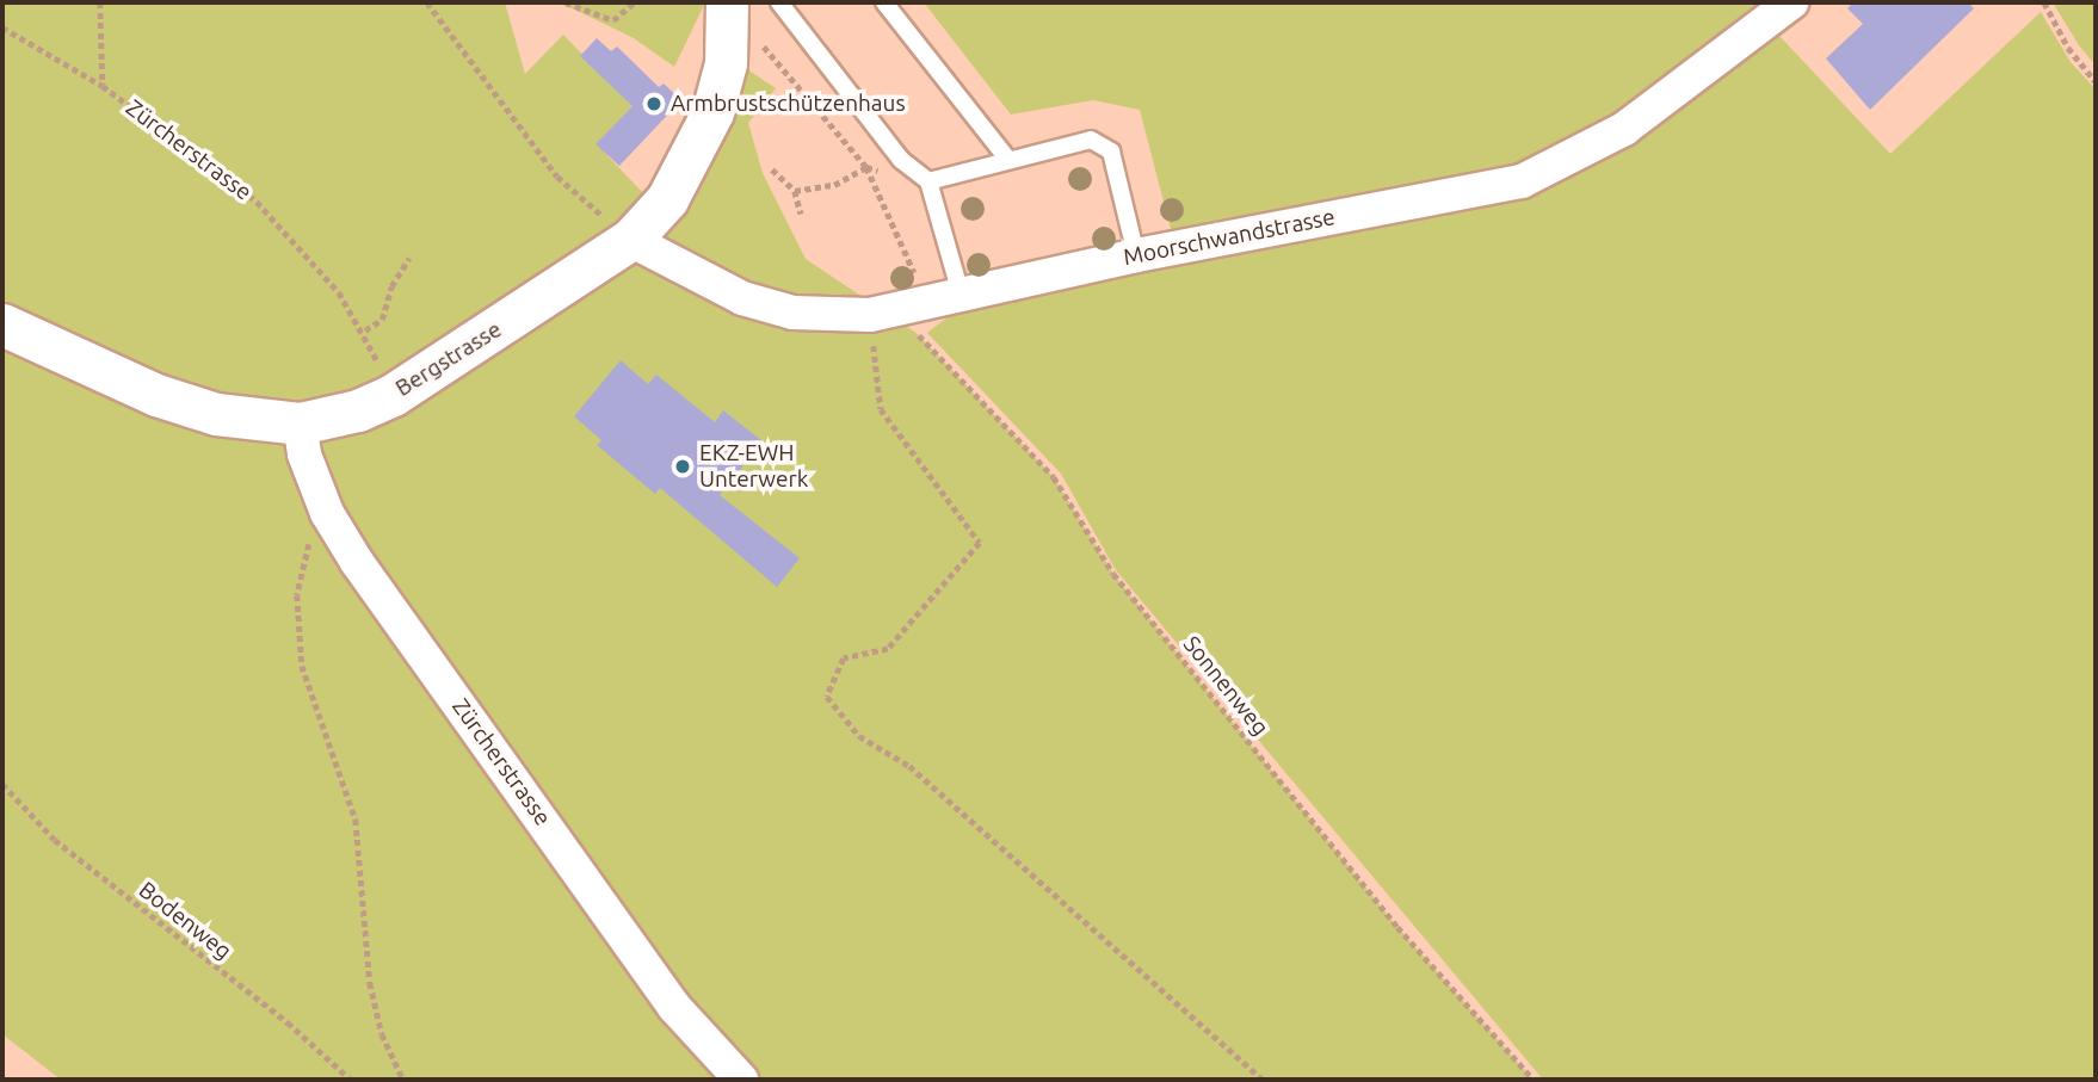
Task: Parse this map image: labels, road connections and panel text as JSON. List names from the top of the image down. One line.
{"streets":{"street":["Zürcherstrasse","Moorschwandstrasse","Bergstrasse"],"path":["Sonnenweg","Bodenweg"]},"crossings":[["Zürcherstrasse","Bergstrasse"],["Moorschwandstrasse","Bergstrasse"],["Moorschwandstrasse","Sonnenweg"]],"places":["Armbrustschützenhaus","EKZ-EWH Unterwerk"]}
